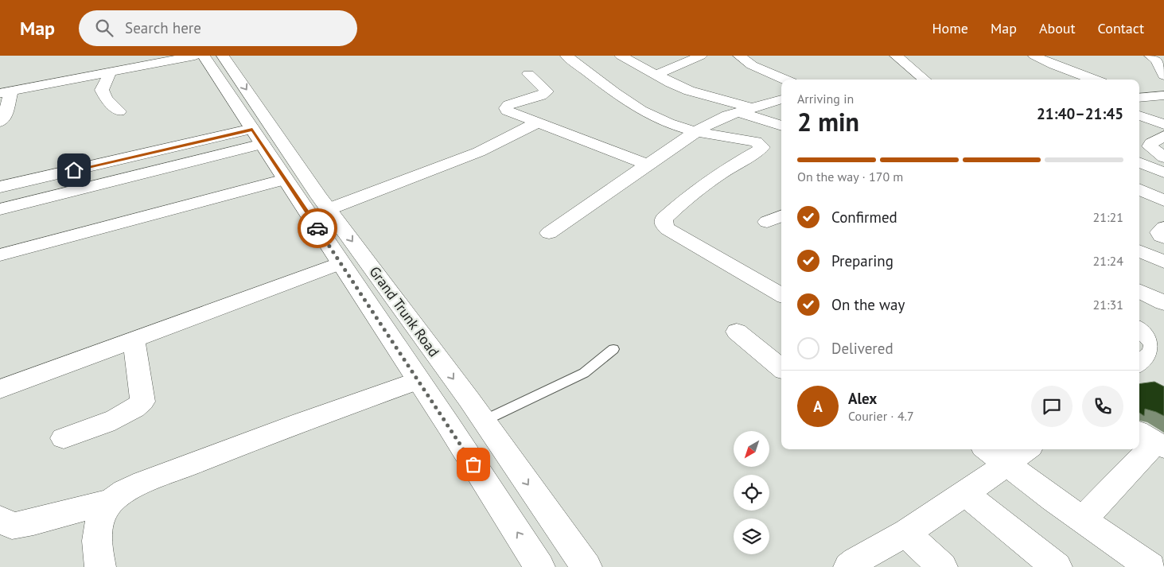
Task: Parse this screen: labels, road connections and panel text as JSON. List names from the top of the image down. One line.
{"streets":{"street":["Grand Trunk Road"]},"north":"bottom left","page":{"header":"Map","search":"Search here","nav":["Home","Map","About","Contact"],"heading":["2 min","Arriving in","21:40–21:45"],"panel":["Alex","Courier · 4.7"],"bar":"On the way · 170 m","list":[["Confirmed","21:21"],["Preparing","21:24"],["On the way","21:31"],"Delivered"],"round":"A"}}
